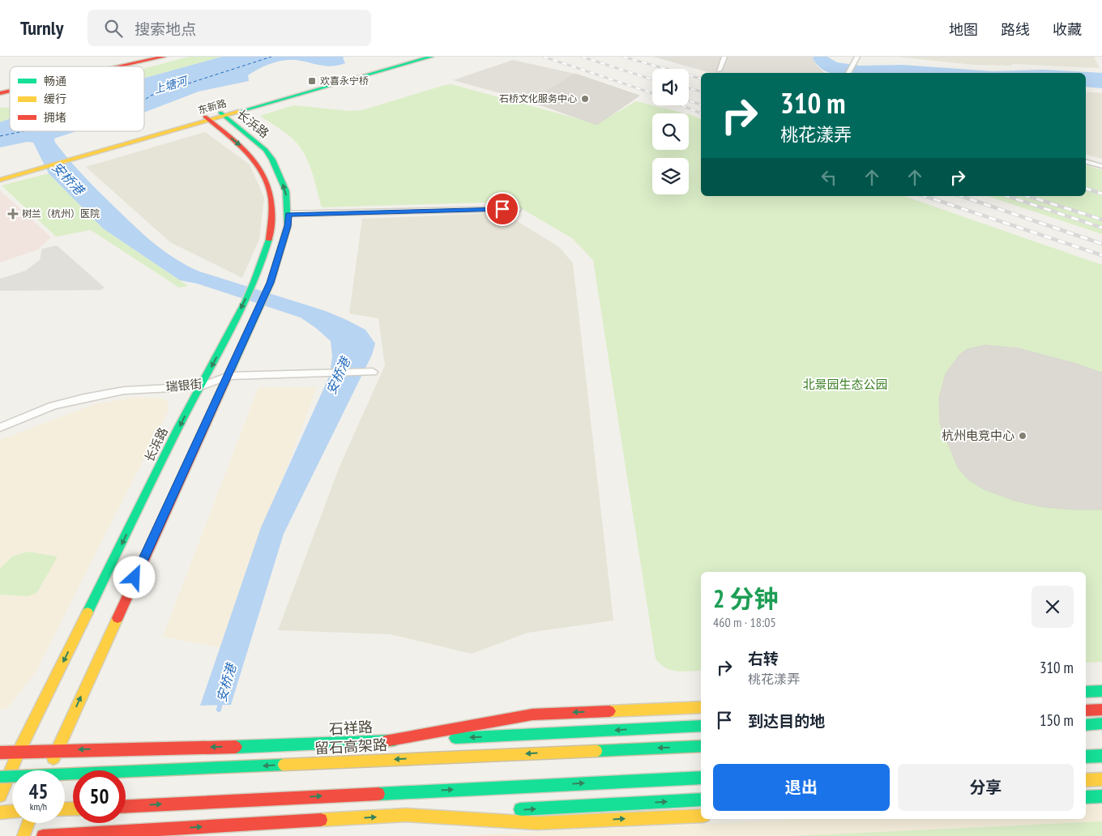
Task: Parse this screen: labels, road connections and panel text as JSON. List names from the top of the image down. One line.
{"streets":{"main road":["东新路","长浜路","石祥路","留石高架路"],"street":["瑞银街"]},"crossings":[["东新路","长浜路"],["长浜路","瑞银街"],["长浜路","石祥路"]],"water":["上塘河","安桥港"],"parks":["北景园生态公园"],"places":{"transit":["欢喜永宁桥"],"other":["石桥文化服务中心","杭州电竞中心"],"health":["树兰（杭州）医院"]},"legend":["畅通","缓行","拥堵"],"page":{"header":"Turnly","search":"搜索地点","nav":["地图","路线","收藏"],"turn":["310 m","桃花漾弄"],"heading":["2 分钟","460 m · 18:05"],"list":[{"name":"右转","note":"桃花漾弄","value":"310 m"},{"name":"到达目的地","value":"150 m"}],"buttons":["退出","分享"],"speed":"45 km/h","limit":"50"}}
